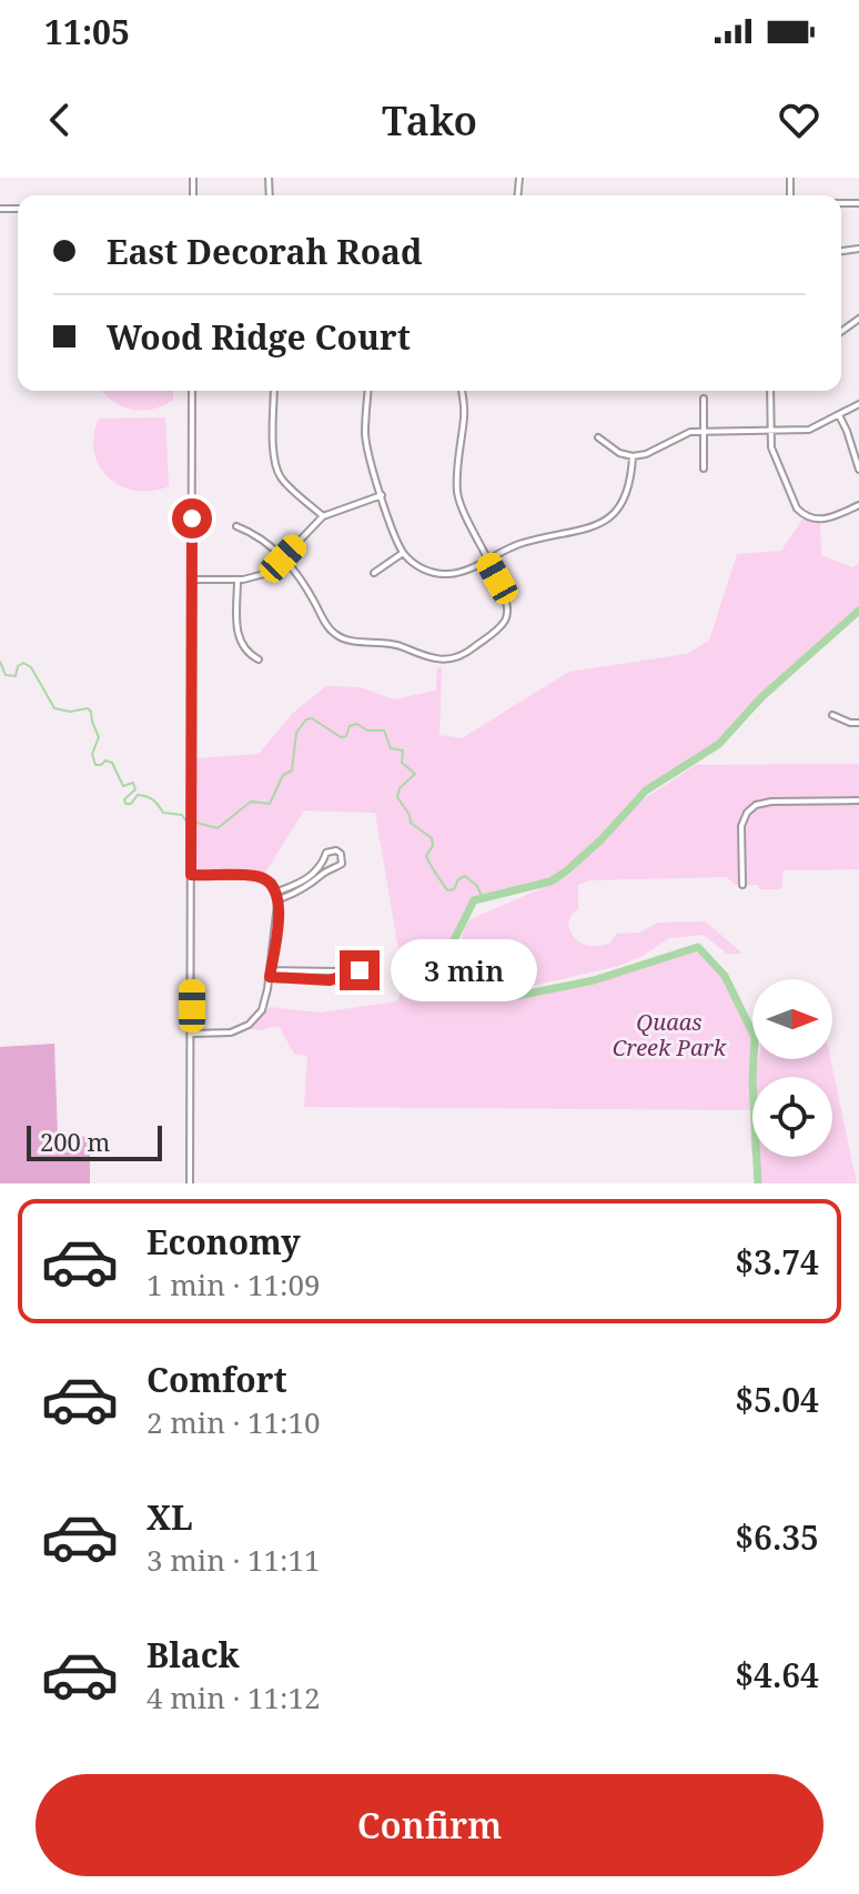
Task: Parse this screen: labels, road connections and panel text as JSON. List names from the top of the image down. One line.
{"parks":["Quaas Creek Park"],"scale_bar":"200 m","north":"right","page":{"status":"11:05","header":"Tako","banner":["East Decorah Road","Wood Ridge Court"],"bubble":"3 min","scale":"200 m","list":[{"name":"Economy","note":"1 min · 11:09","value":"$3.74"},{"name":"Comfort","note":"2 min · 11:10","value":"$5.04"},{"name":"XL","note":"3 min · 11:11","value":"$6.35"},{"name":"Black","note":"4 min · 11:12","value":"$4.64"}],"buttons":"Confirm"}}
